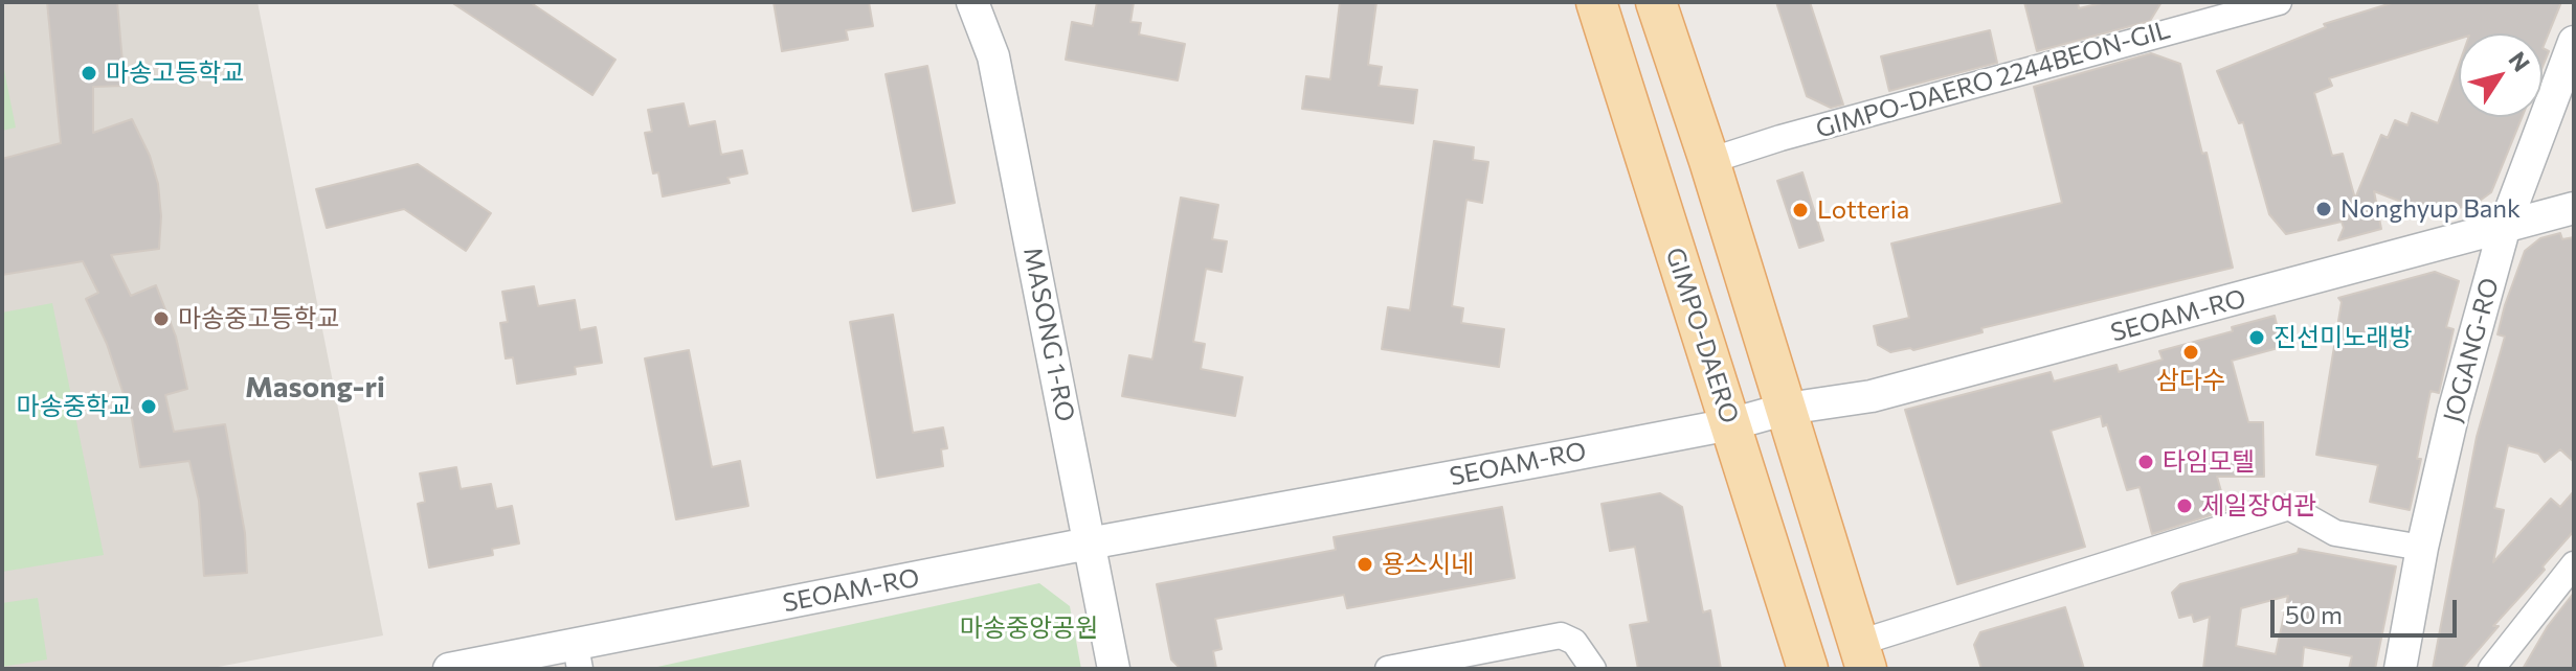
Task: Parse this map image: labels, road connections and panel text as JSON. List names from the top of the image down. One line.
{"streets":{"main road":["GIMPO-DAERO"],"street":["GIMPO-DAERO 2244BEON-GIL","SEOAM-RO","MASONG 1-RO","JOGANG-RO"]},"crossings":[["SEOAM-RO","MASONG 1-RO"],["SEOAM-RO","GIMPO-DAERO"],["SEOAM-RO","JOGANG-RO"]],"districts":["Masong-ri"],"parks":["마송중앙공원"],"places":["마송고등학교","Nonghyup Bank","Lotteria","마송중고등학교","진선미노래방","삼다수","마송중학교","타임모텔","제일장여관","용스시네"],"scale_bar":"50 m","north":"top right"}
